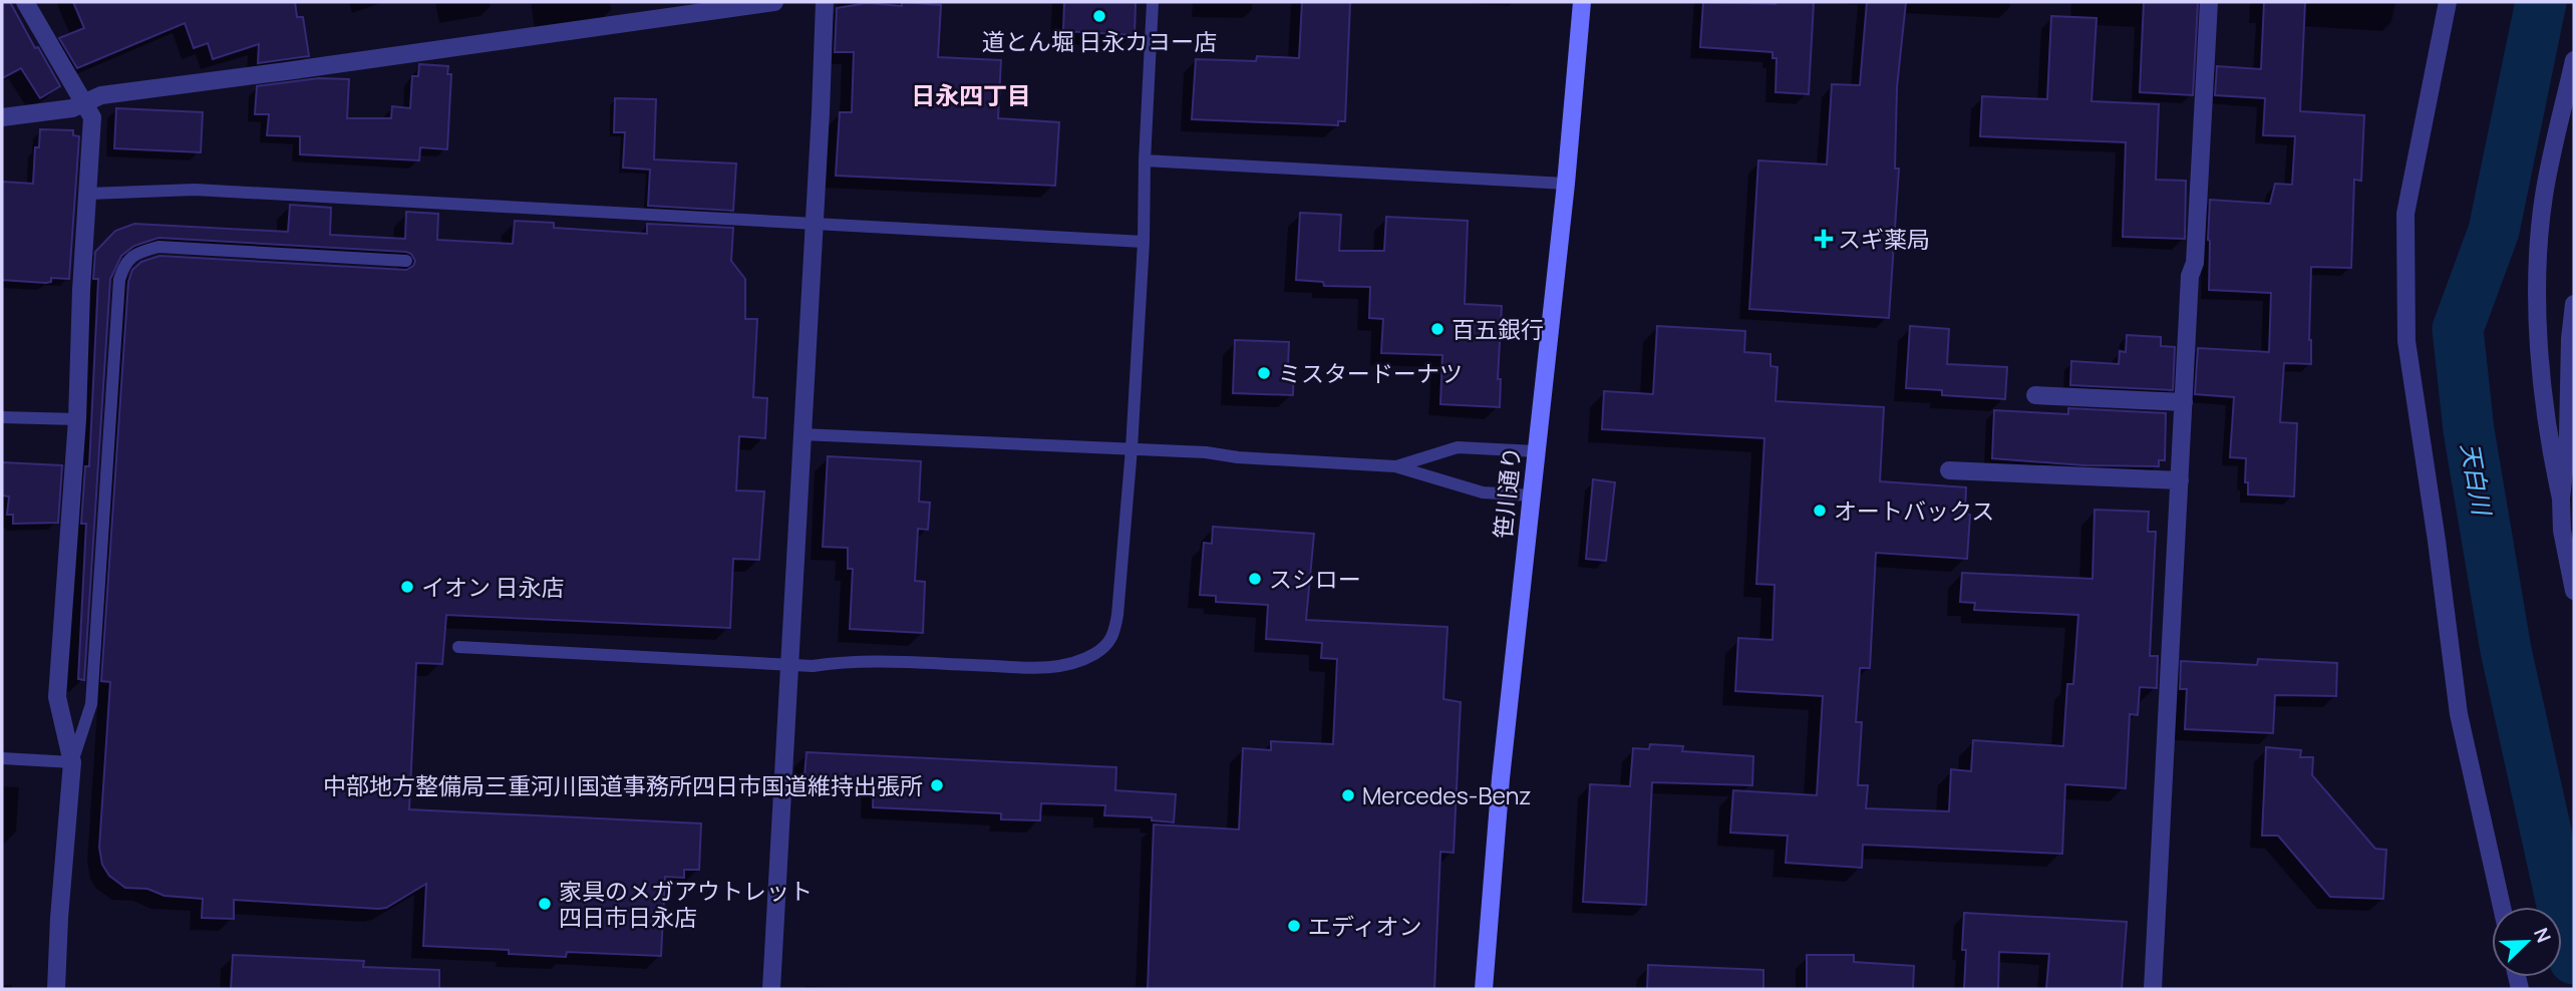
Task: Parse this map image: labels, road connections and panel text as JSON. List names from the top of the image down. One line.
{"streets":{"street":["笹川通り"]},"districts":["日永四丁目"],"water":["天白川"],"places":{"other":["道とん堀 日永カヨー店","百五銀行","ミスタードーナツ","オートバックス","スシロー","イオン 日永店","中部地方整備局三重河川国道事務所四日市国道維持出張所","Mercedes-Benz","家具のメガアウトレット 四日市日永店","エディオン"],"health":["スギ薬局"]},"north":"top right"}
